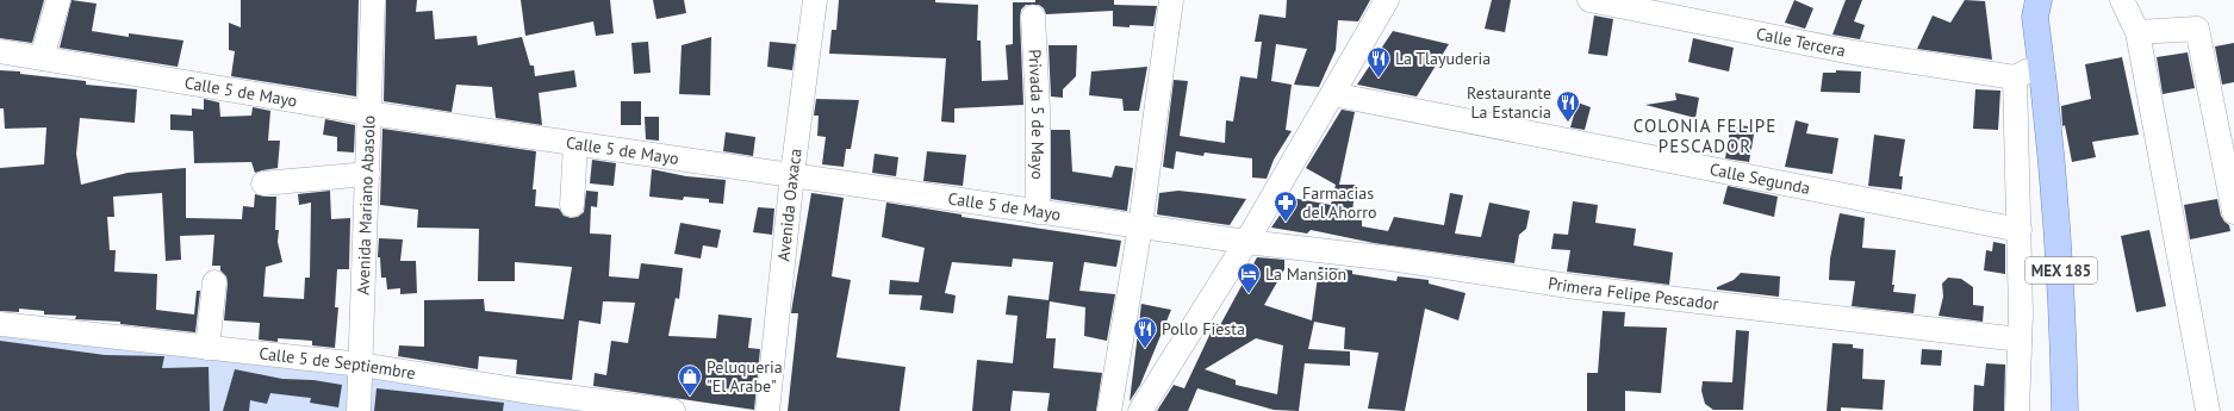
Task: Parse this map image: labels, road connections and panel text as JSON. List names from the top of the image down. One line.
{"streets":{"main road":["MEX 185"],"street":["Calle Tercera","Calle 5 de Mayo","Privada 5 de Mayo","Calle Segunda","Avenida Oaxaca","Avenida Mariano Abasolo","Primera Felipe Pescador","Calle 5 de Septiembre"]},"crossings":[["Calle 5 de Mayo","Privada 5 de Mayo"],["Calle 5 de Mayo","Avenida Oaxaca"],["Calle 5 de Mayo","Avenida Mariano Abasolo"],["Calle 5 de Mayo","Primera Felipe Pescador"],["Avenida Mariano Abasolo","Calle 5 de Septiembre"]],"districts":["COLONIA FELIPE PESCADOR"],"places":{"restaurant":["La Tlayuderia","Restaurante La Estancia","Pollo Fiesta"],"pharmacy":["Farmacias del Ahorro"],"hotel":["La Mansion"],"shop":["Peluqueria \"El Arabe\""]}}
